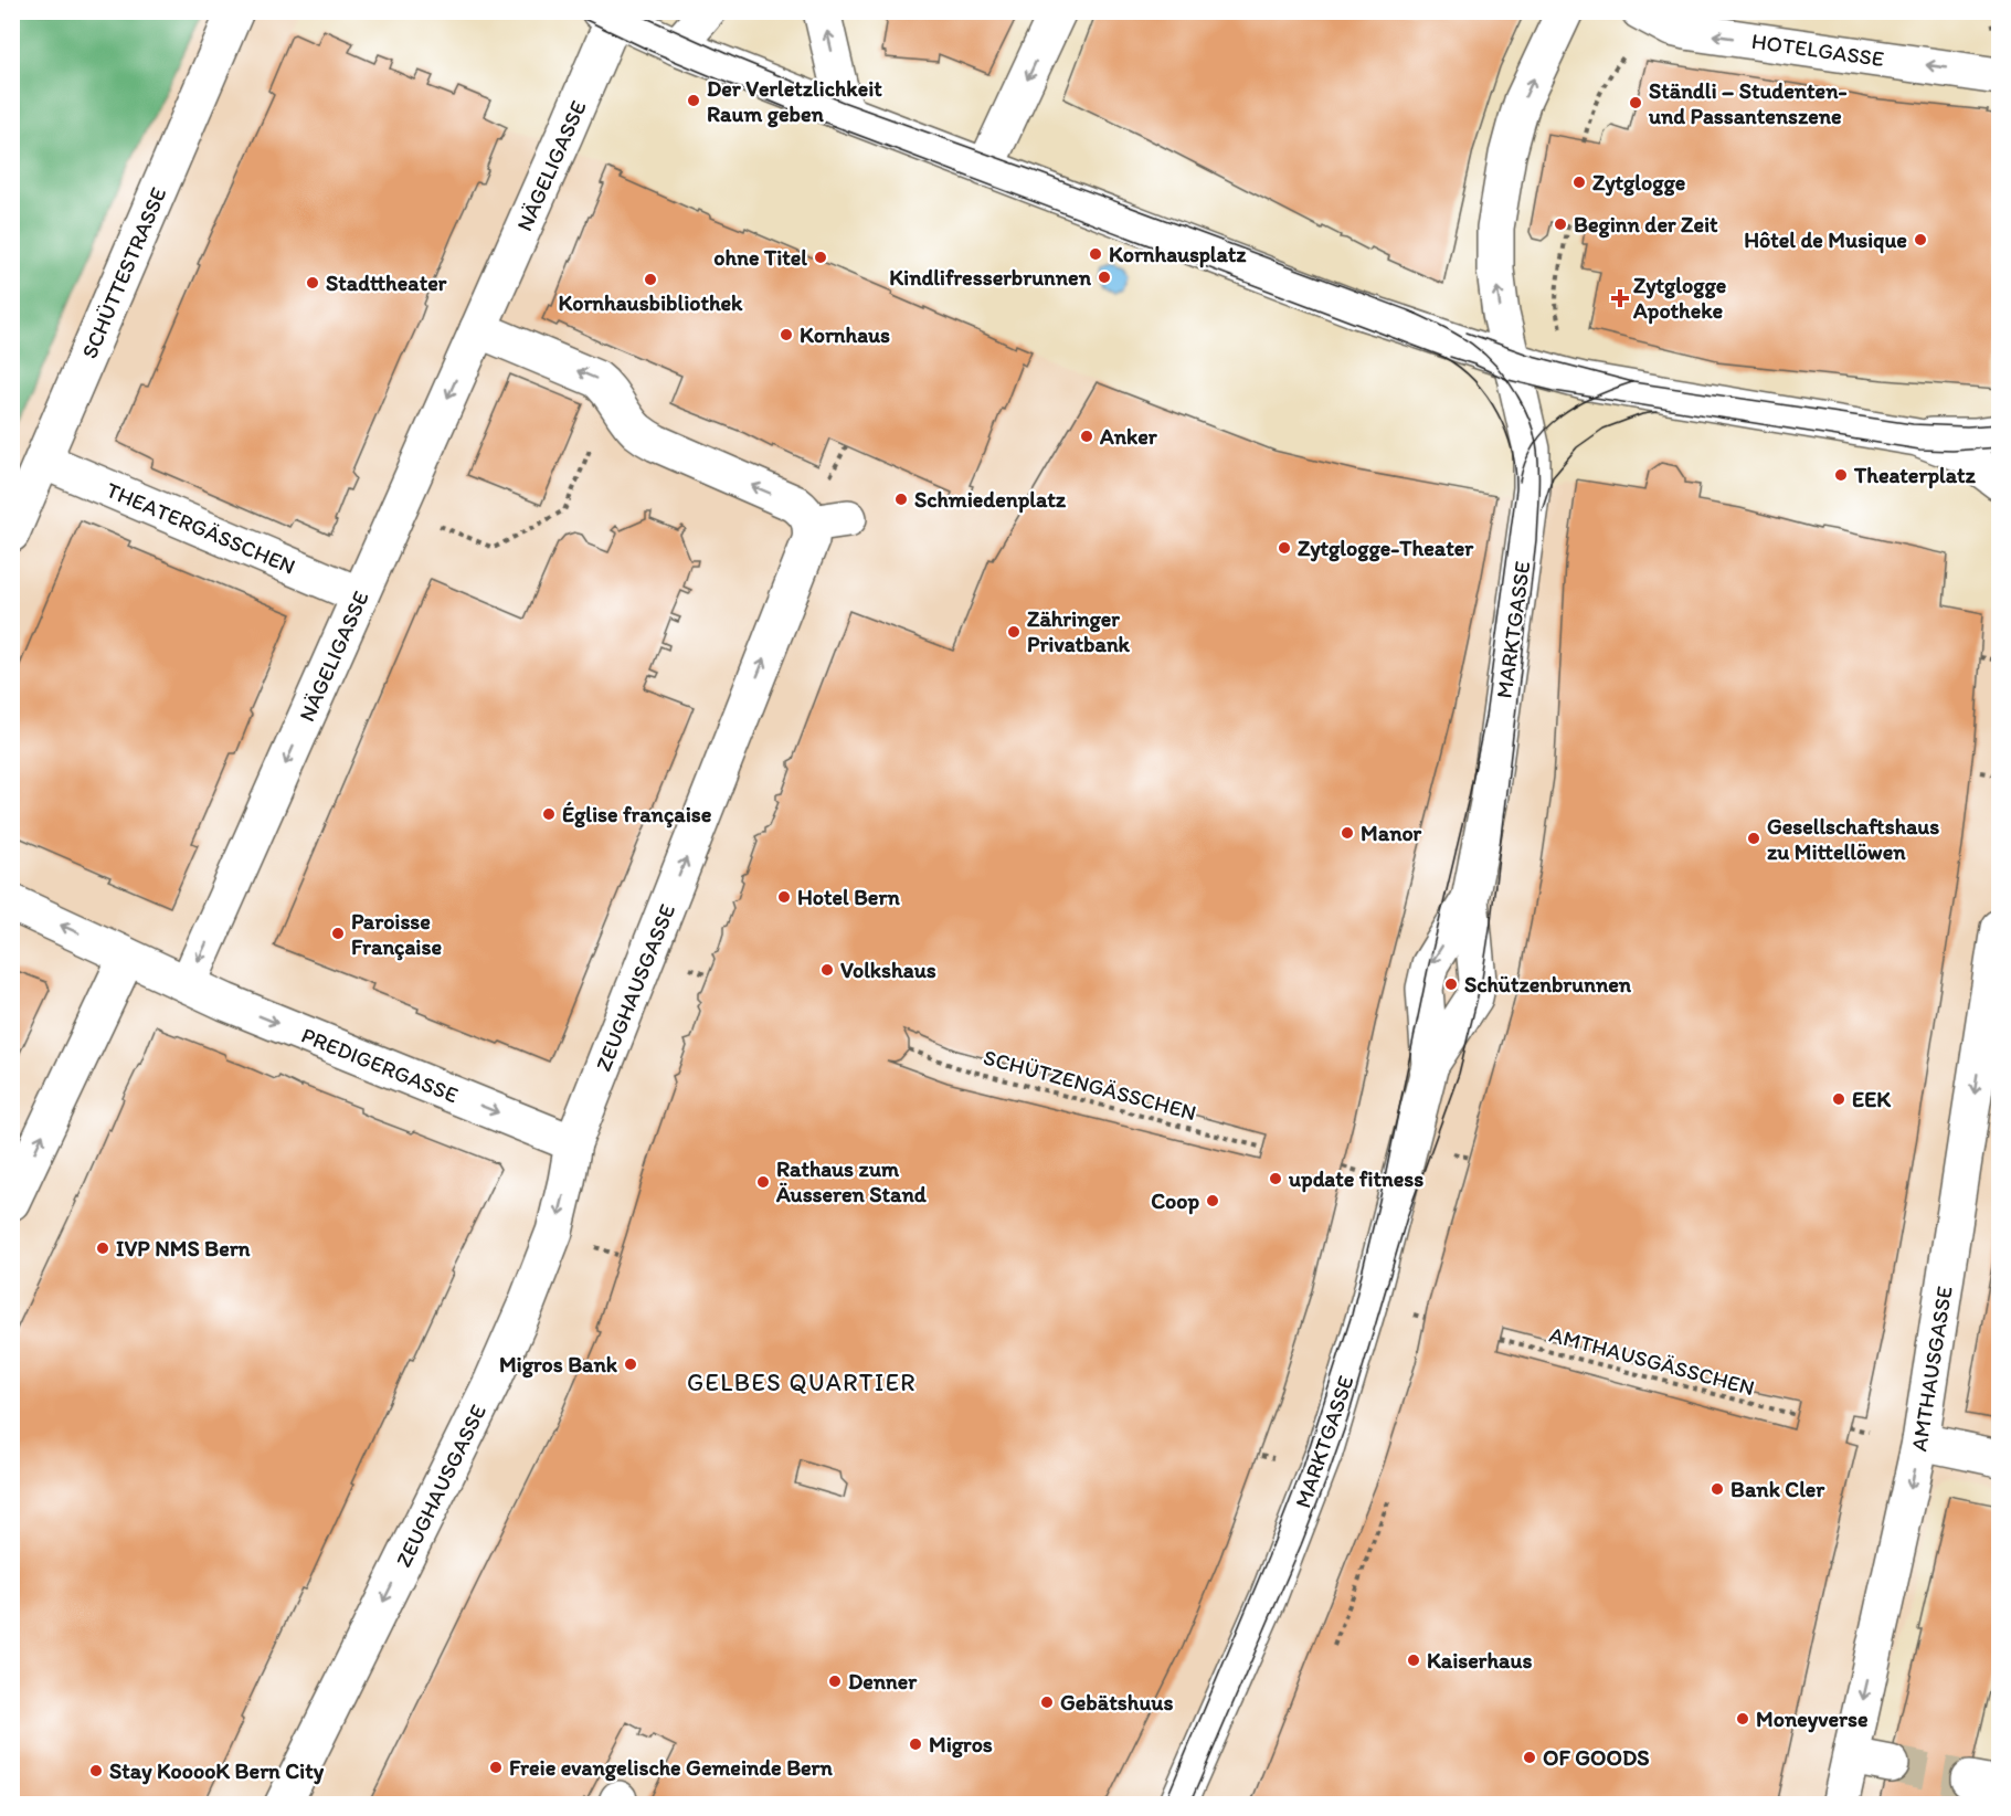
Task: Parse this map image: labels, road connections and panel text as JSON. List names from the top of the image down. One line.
{"streets":{"street":["HOTELGASSE","NÄGELIGASSE","SCHÜTTESTRASSE","THEATERGÄSSCHEN","MARKTGASSE","ZEUGHAUSGASSE","PREDIGERGASSE","AMTHAUSGASSE"],"path":["SCHÜTZENGÄSSCHEN","AMTHAUSGÄSSCHEN"]},"crossings":[["NÄGELIGASSE","THEATERGÄSSCHEN"],["NÄGELIGASSE","PREDIGERGASSE"],["SCHÜTTESTRASSE","THEATERGÄSSCHEN"],["ZEUGHAUSGASSE","PREDIGERGASSE"]],"one_way":["HOTELGASSE","NÄGELIGASSE","PREDIGERGASSE","AMTHAUSGASSE"],"districts":["GELBES QUARTIER"],"places":{"other":["Der Verletzlichkeit Raum geben","Ständli – Studenten- und Passantenszene","Zytglogge","Beginn der Zeit","Hôtel de Musique","Kornhausplatz","ohne Titel","Kindlifresserbrunnen","Kornhausbibliothek","Stadttheater","Kornhaus","Anker","Theaterplatz","Schmiedenplatz","Zytglogge-Theater","Zähringer Privatbank","Église française","Manor","Gesellschaftshaus zu Mittellöwen","Hotel Bern","Paroisse Française","Volkshaus","Schützenbrunnen","EEK","update fitness","Rathaus zum Äusseren Stand","Coop","IVP NMS Bern","Migros Bank","Bank Cler","Kaiserhaus","Denner","Gebätshuus","Moneyverse","Migros","OF GOODS","Freie evangelische Gemeinde Bern","Stay KooooK Bern City"],"health":["Zytglogge Apotheke"]}}
